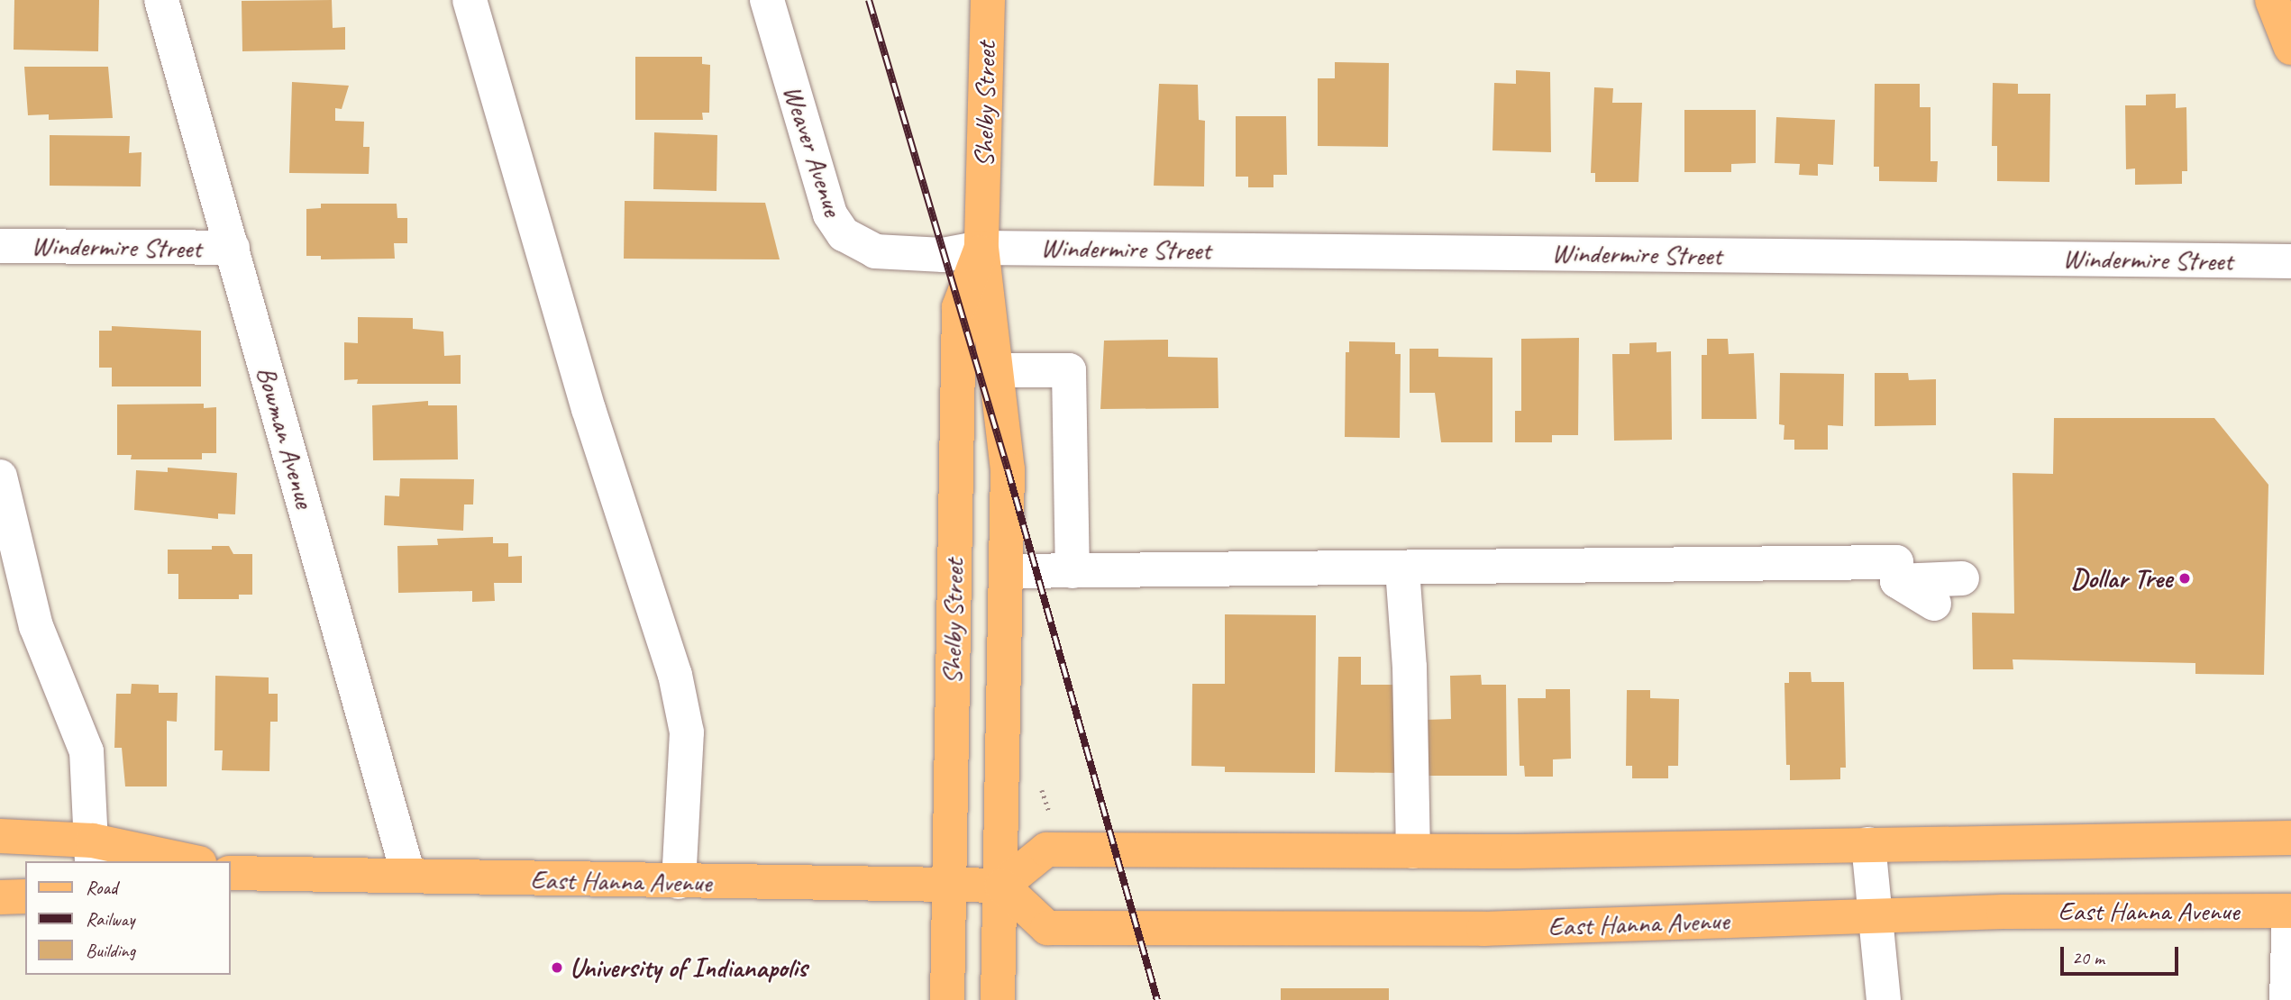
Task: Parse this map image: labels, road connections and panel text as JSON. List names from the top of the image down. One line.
{"streets":{"main road":["Shelby Street","East Hanna Avenue"],"street":["Weaver Avenue","Windermire Street","Bowman Avenue"]},"crossings":[["Shelby Street","Weaver Avenue"],["Shelby Street","Windermire Street"],["Shelby Street","East Hanna Avenue"],["Weaver Avenue","Windermire Street"],["Windermire Street","Bowman Avenue"],["Bowman Avenue","East Hanna Avenue"]],"places":["Dollar Tree","University of Indianapolis"],"legend":["Road","Railway","Building"],"scale_bar":"20 m"}
